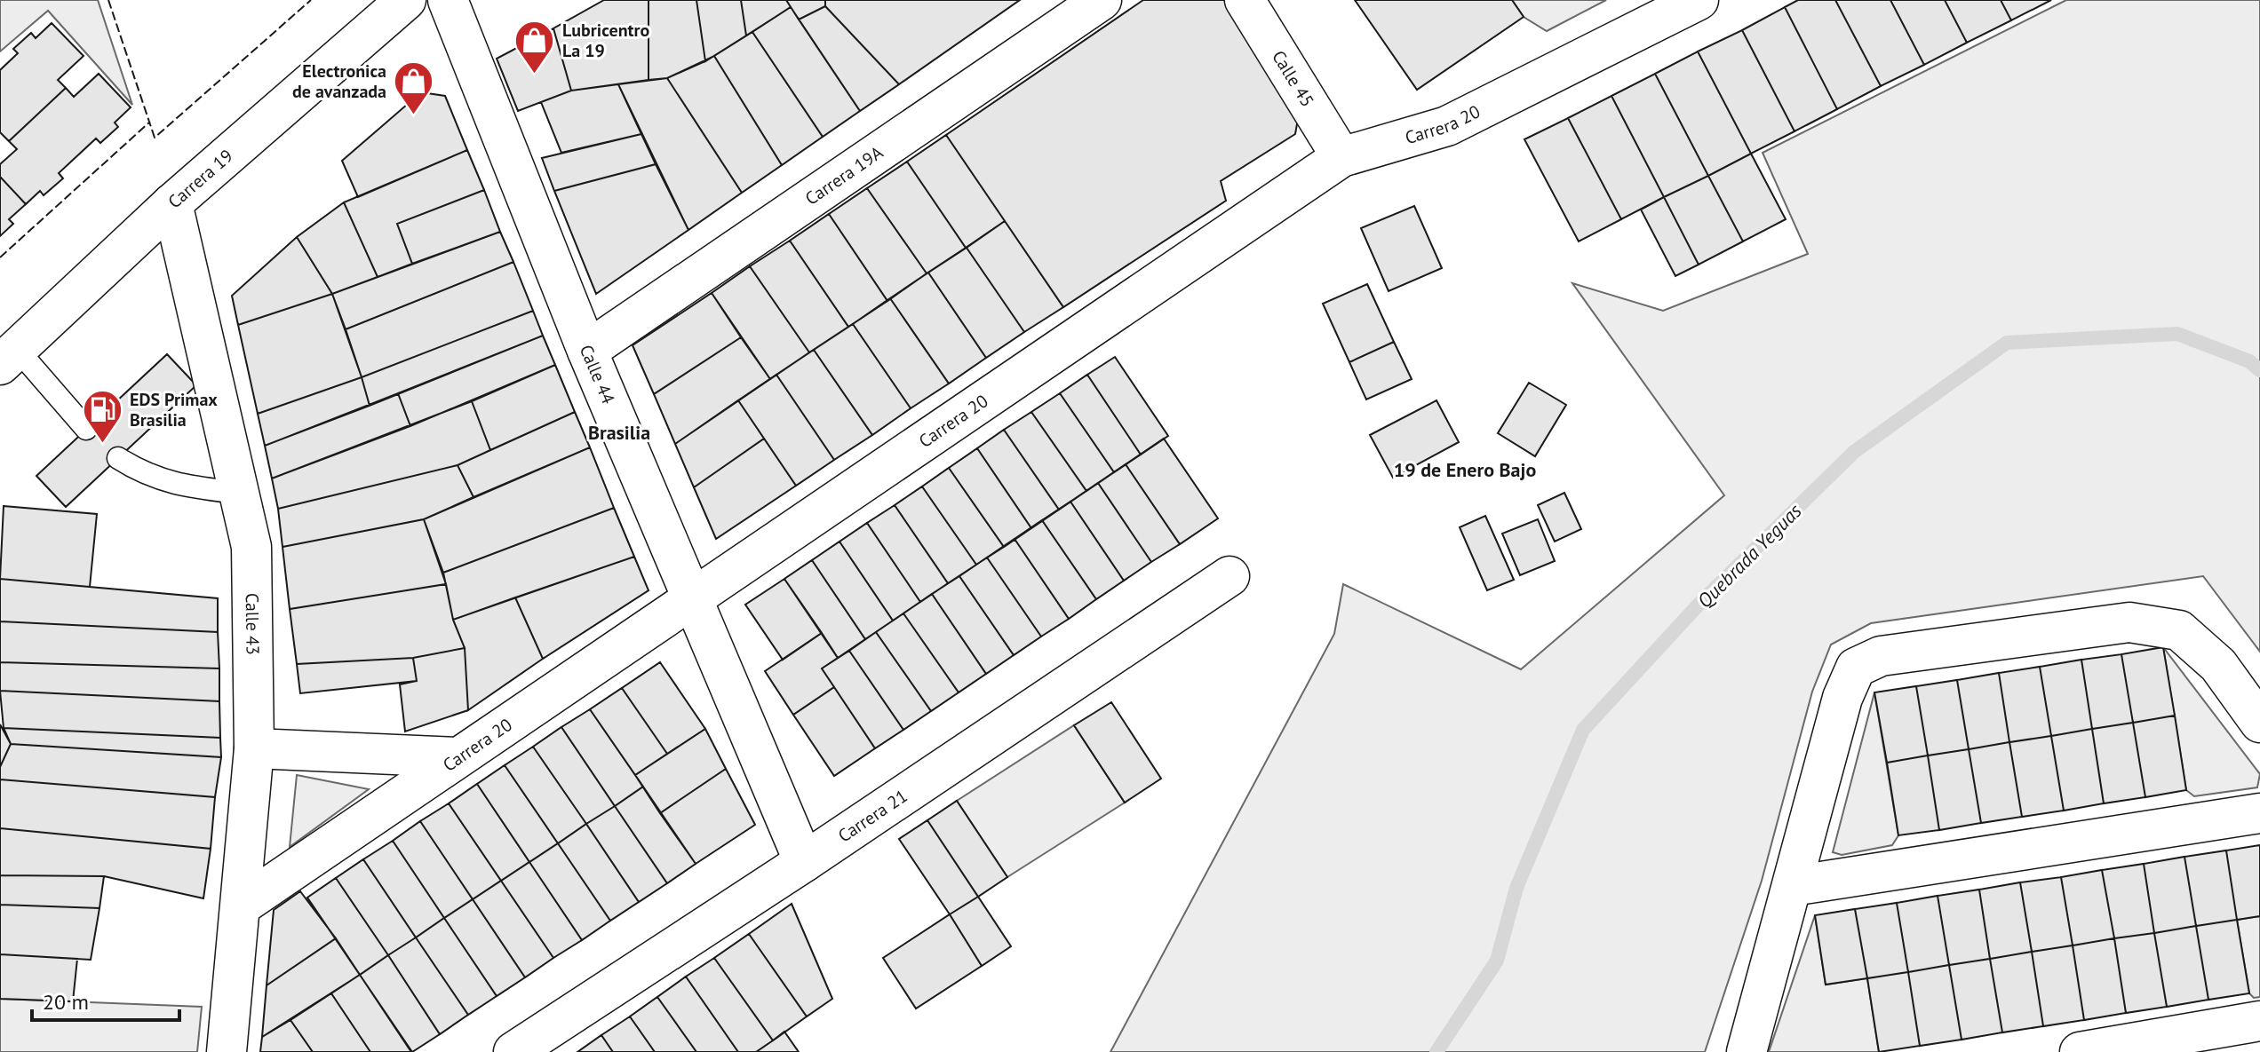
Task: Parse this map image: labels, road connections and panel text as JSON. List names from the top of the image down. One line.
{"streets":{"street":["Calle 45","Carrera 20","Carrera 19A","Carrera 19","Calle 44","Calle 43","Carrera 21"]},"crossings":[["Calle 45","Carrera 20"],["Carrera 20","Calle 44"],["Carrera 20","Calle 43"],["Carrera 19A","Calle 44"],["Carrera 19","Calle 43"],["Calle 44","Carrera 21"]],"districts":["Brasilia","19 de Enero Bajo"],"water":["Quebrada Yeguas"],"places":{"shop":["Lubricentro La 19","Electronica de avanzada"],"fuel station":["EDS Primax Brasilia"]},"scale_bar":"20 m"}
